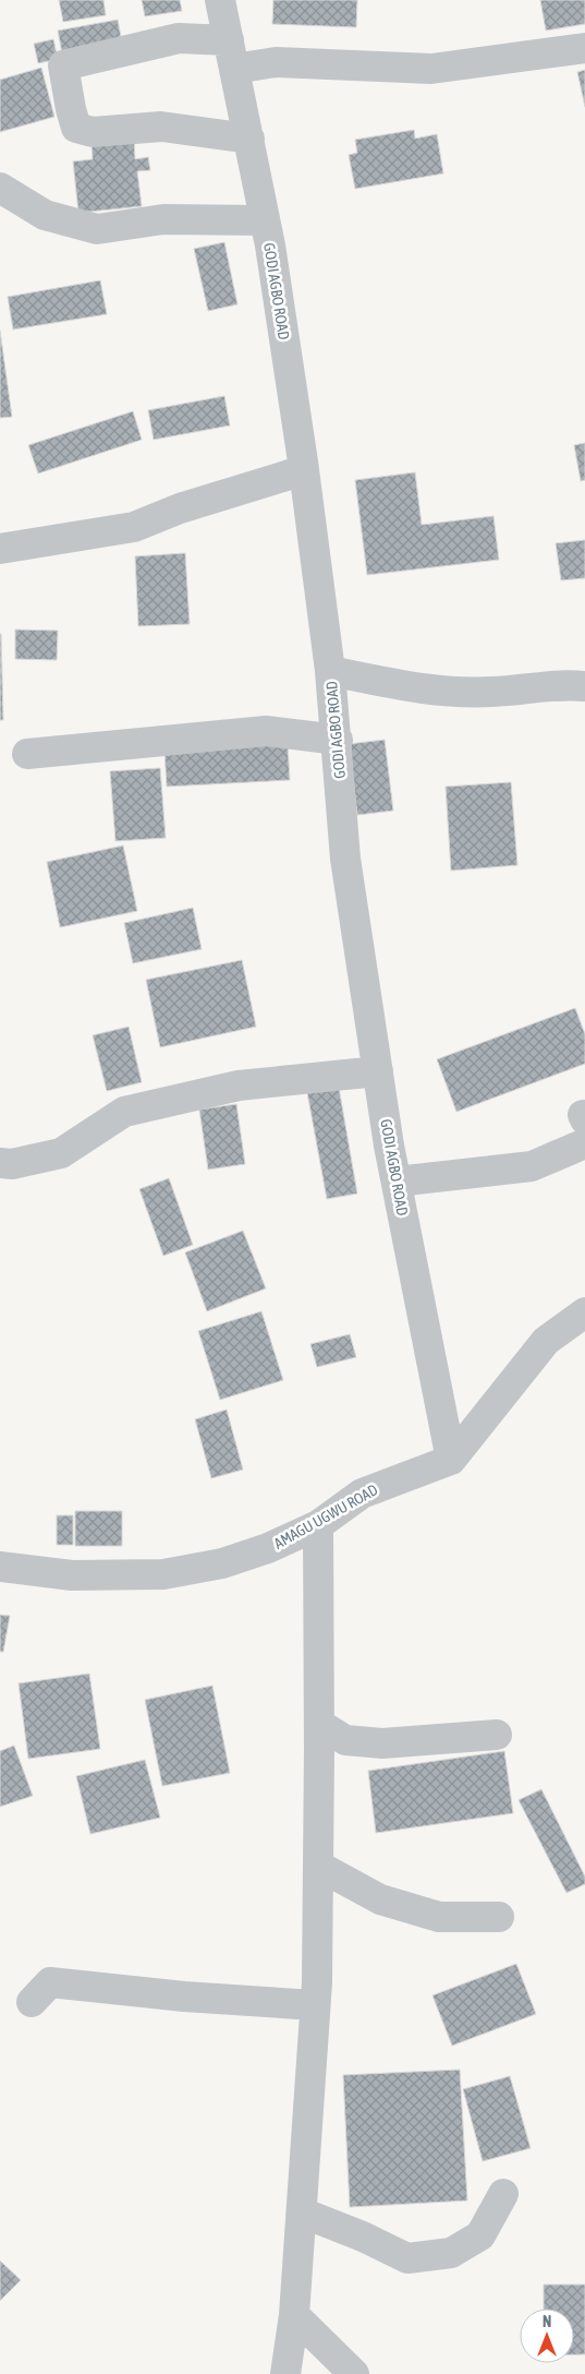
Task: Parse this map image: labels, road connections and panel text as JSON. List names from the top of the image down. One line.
{"streets":{"street":["GODI AGBO ROAD","AMAGU UGWU ROAD"]},"crossings":[["GODI AGBO ROAD","AMAGU UGWU ROAD"]],"north":"top"}
